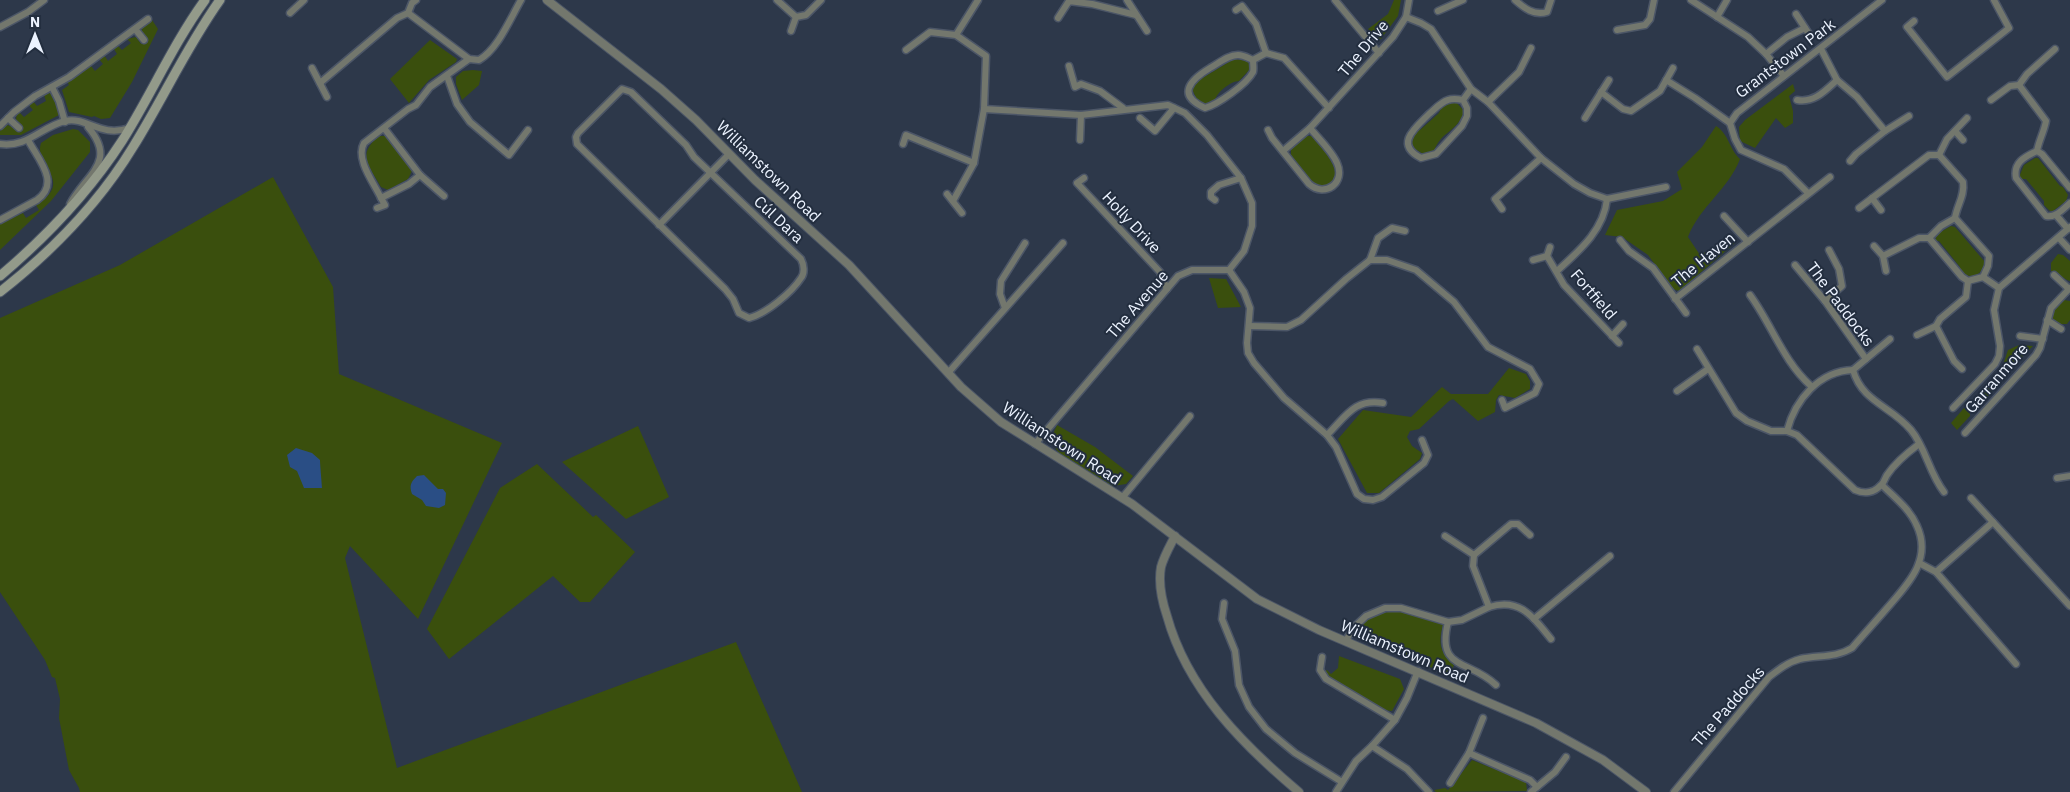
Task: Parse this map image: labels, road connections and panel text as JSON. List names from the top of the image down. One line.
{"streets":{"street":["The Drive","Grantstown Park","Williamstown Road","Cúl Dara","Holly Drive","The Haven","Fortfield","The Avenue","The Paddocks","Garranmore"]},"crossings":[["Williamstown Road","The Avenue"],["Holly Drive","The Avenue"]],"north":"top"}
